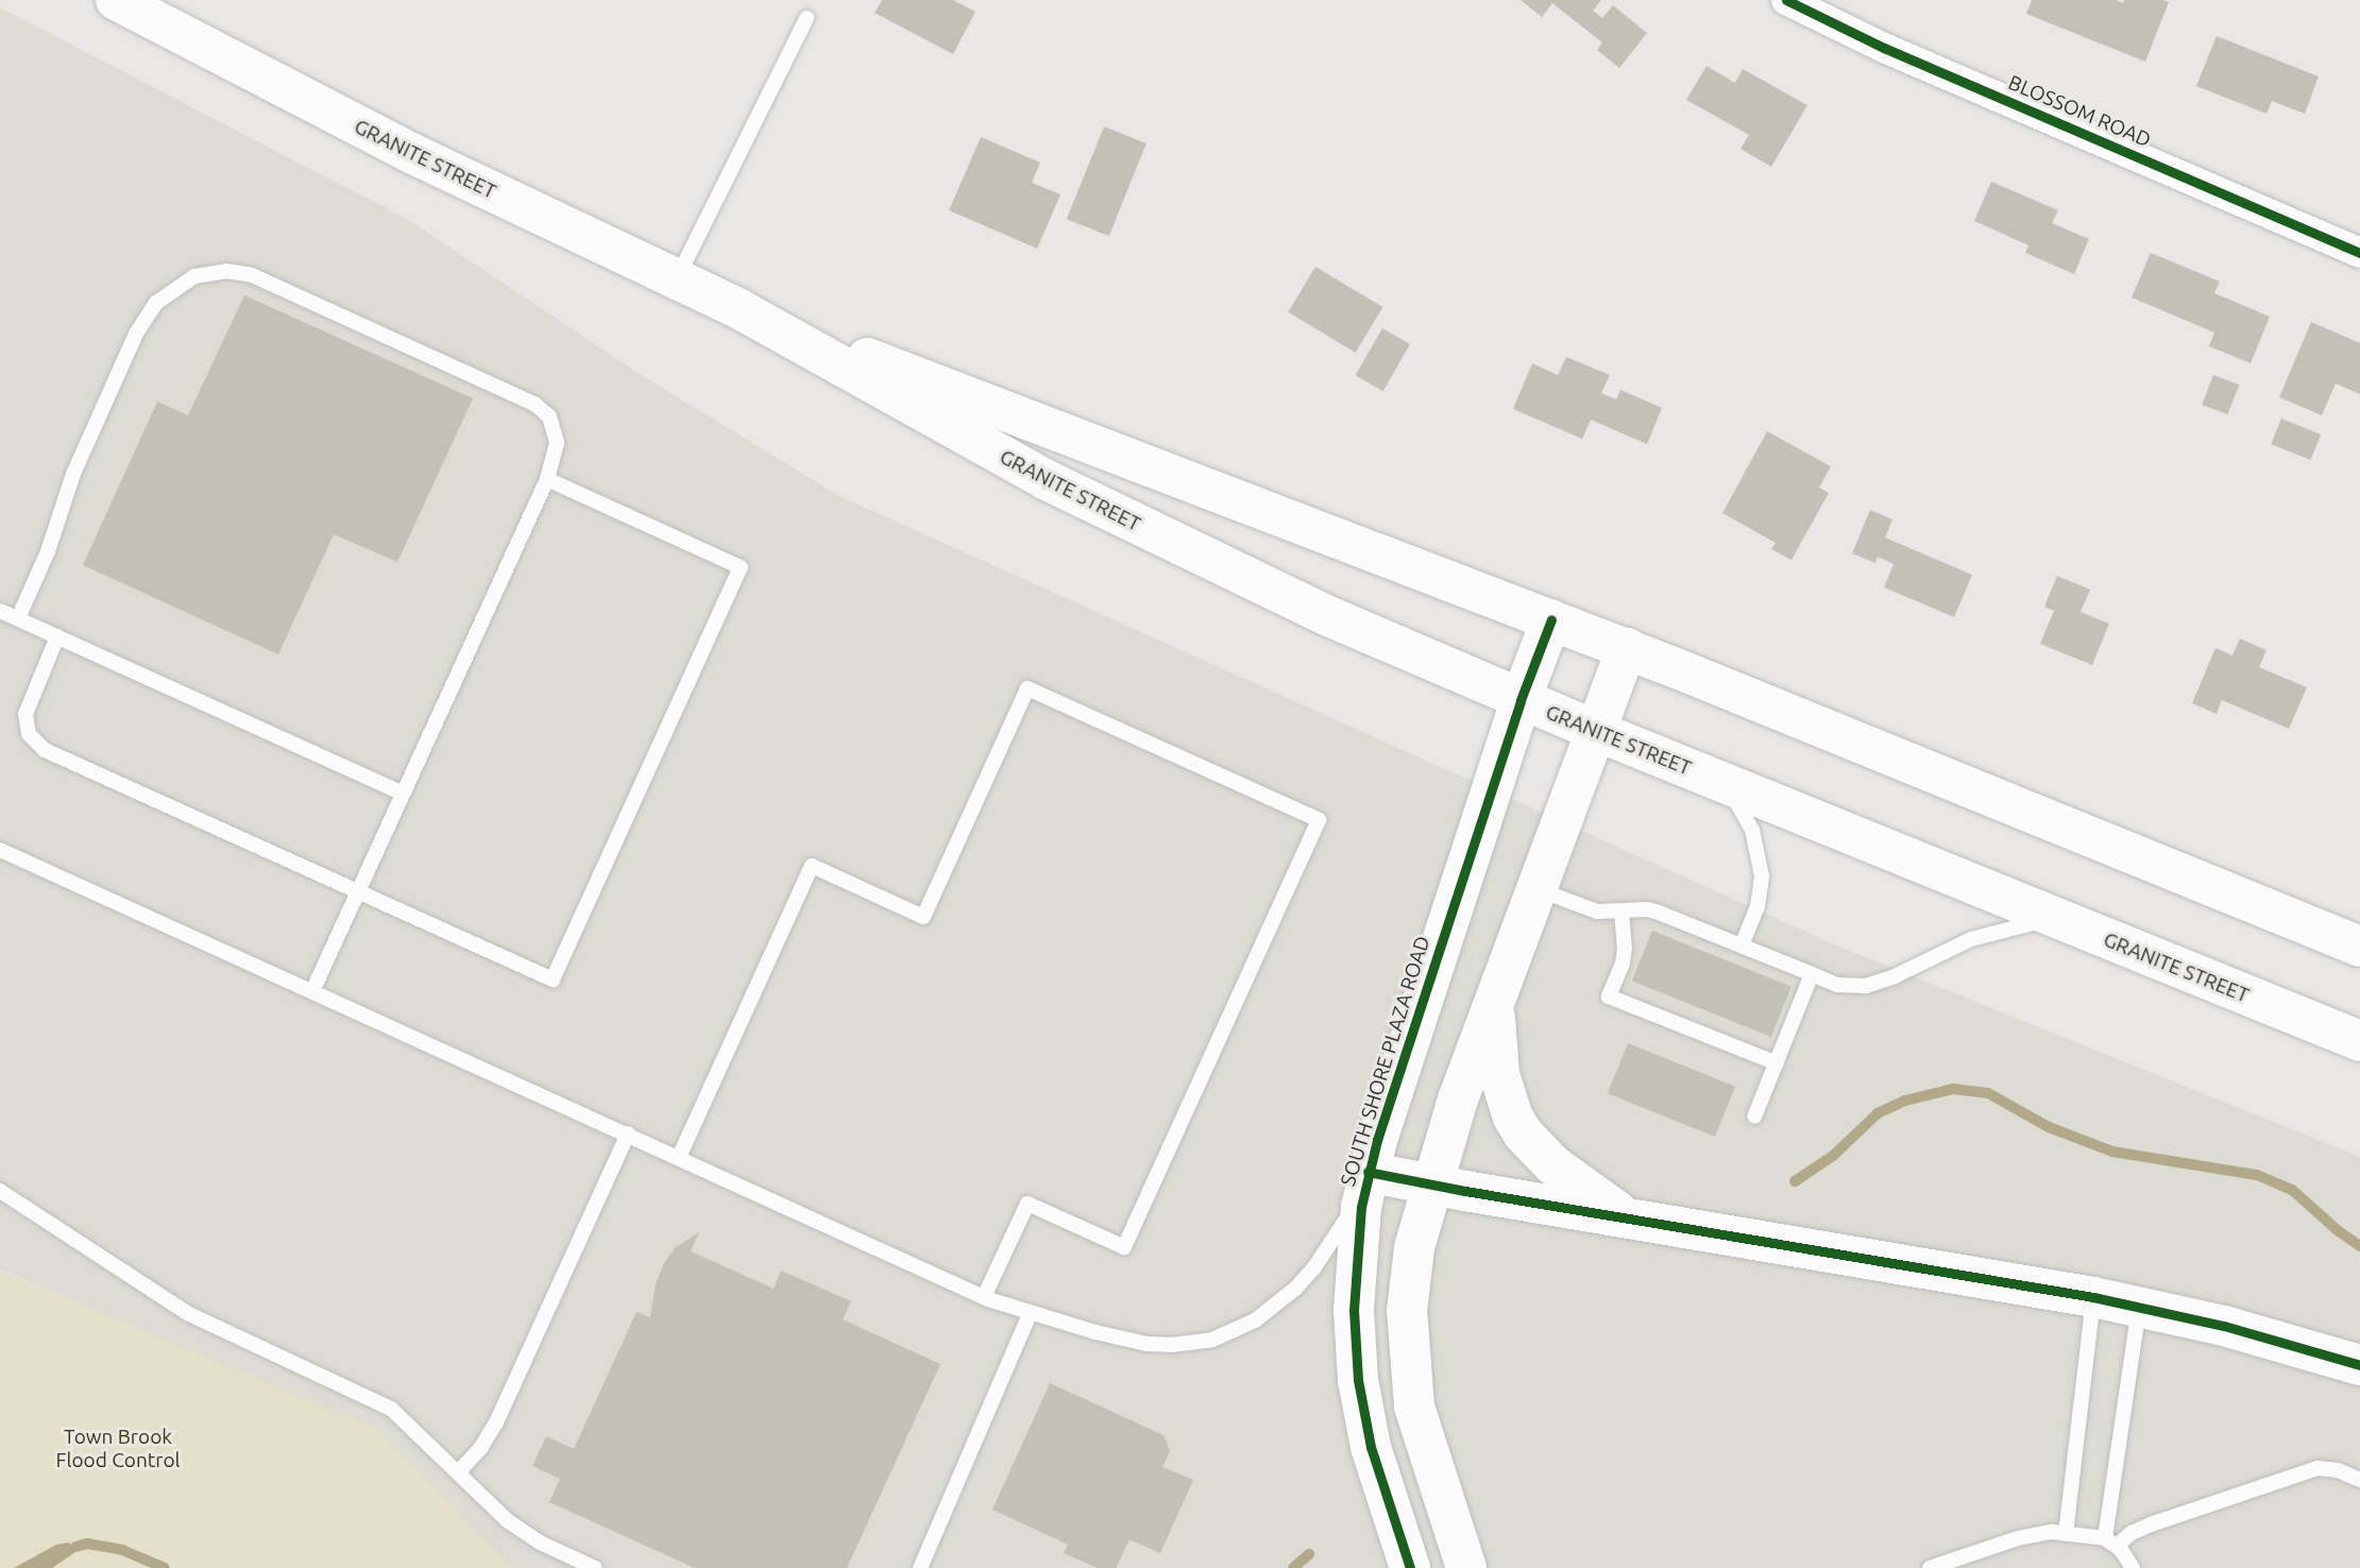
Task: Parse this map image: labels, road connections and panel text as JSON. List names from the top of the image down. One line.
{"streets":{"main road":["GRANITE STREET","SOUTH SHORE PLAZA ROAD"],"street":["BLOSSOM ROAD"]},"crossings":[["GRANITE STREET","SOUTH SHORE PLAZA ROAD"]],"parks":["Town Brook Flood Control"]}
